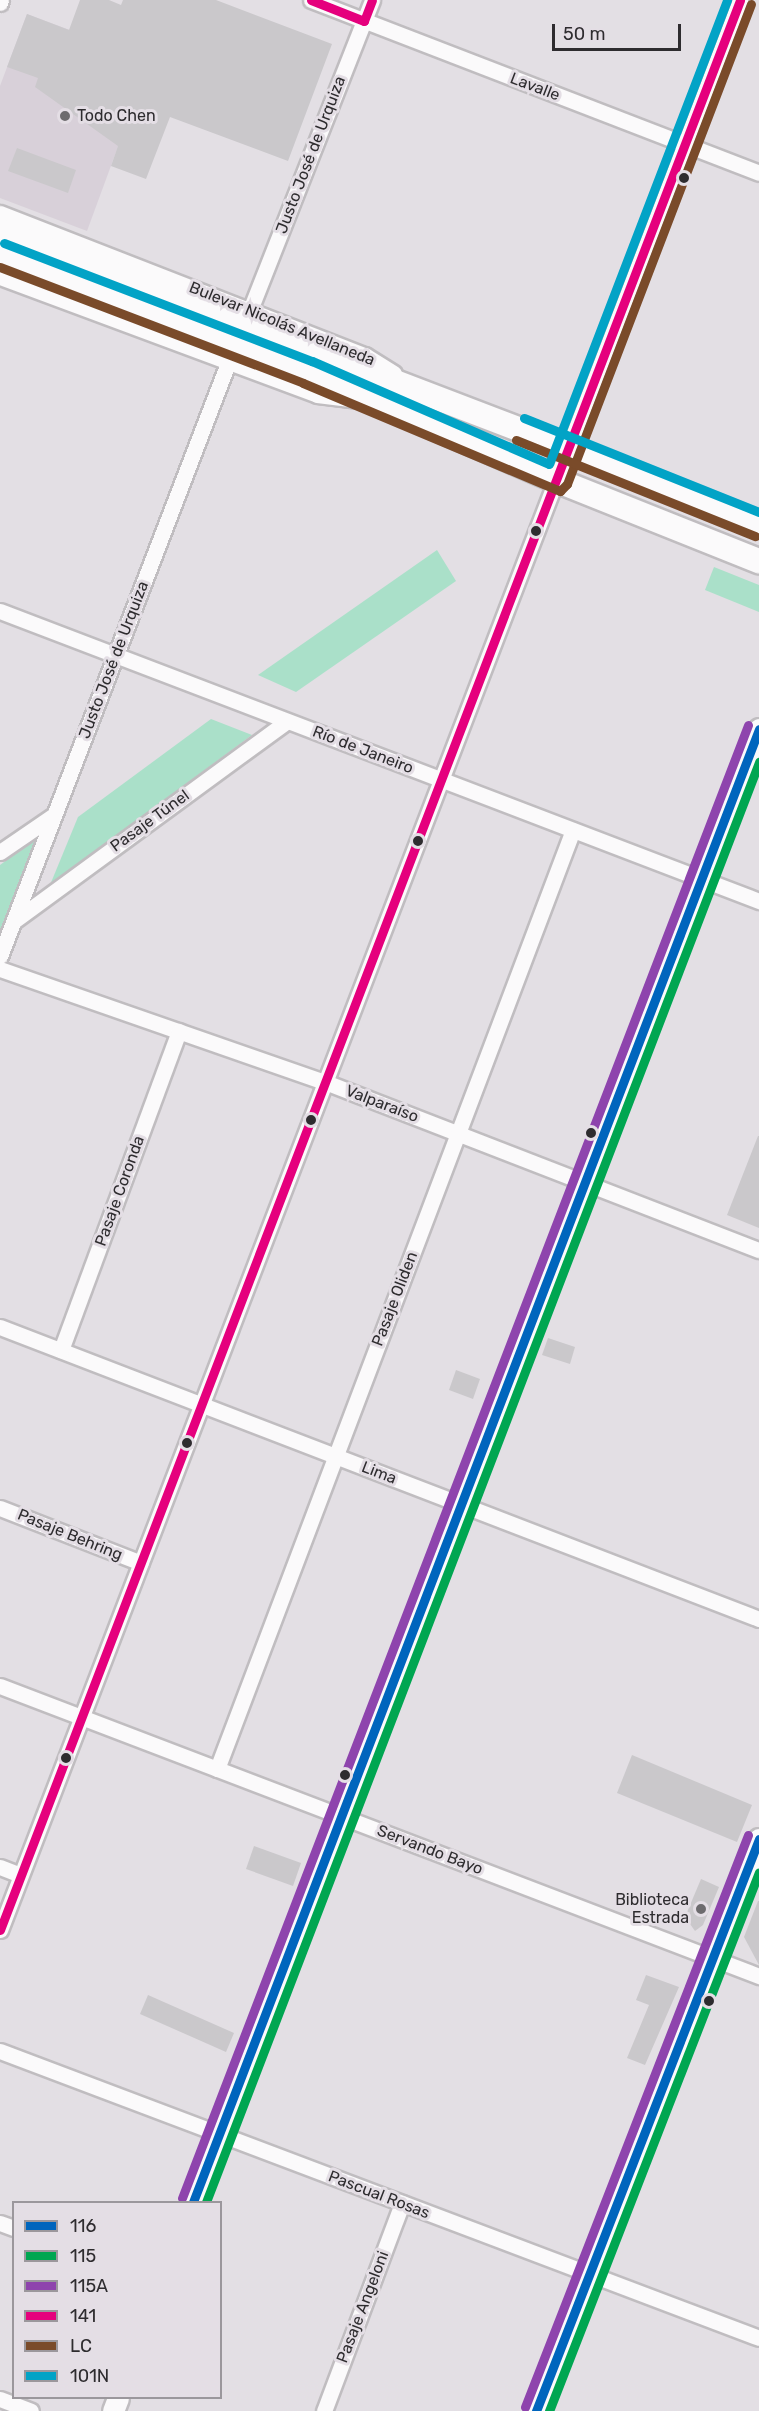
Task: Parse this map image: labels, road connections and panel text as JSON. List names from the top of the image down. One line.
{"streets":{"main road":["Bulevar Nicolás Avellaneda"],"street":["Lavalle","Justo José de Urquiza","Río de Janeiro","Pasaje Túnel","Valparaíso","Pasaje Coronda","Pasaje Oliden","Lima","Pasaje Behring","Servando Bayo","Pascual Rosas","Pasaje Angeloni"]},"crossings":[["Lavalle","Justo José de Urquiza"],["Justo José de Urquiza","Bulevar Nicolás Avellaneda"],["Justo José de Urquiza","Río de Janeiro"],["Justo José de Urquiza","Pasaje Túnel"],["Río de Janeiro","Pasaje Túnel"],["Río de Janeiro","Pasaje Oliden"],["Valparaíso","Pasaje Coronda"],["Valparaíso","Pasaje Oliden"],["Pasaje Coronda","Lima"],["Pasaje Oliden","Lima"],["Pasaje Oliden","Servando Bayo"],["Pascual Rosas","Pasaje Angeloni"]],"places":["Todo Chen","Biblioteca Estrada"],"lines":["transit line 141","transit line 101N","transit line LC","transit line 115A","transit line 116","transit line 115"],"legend":["116","115","115A","141","LC","101N"],"scale_bar":"50 m"}
